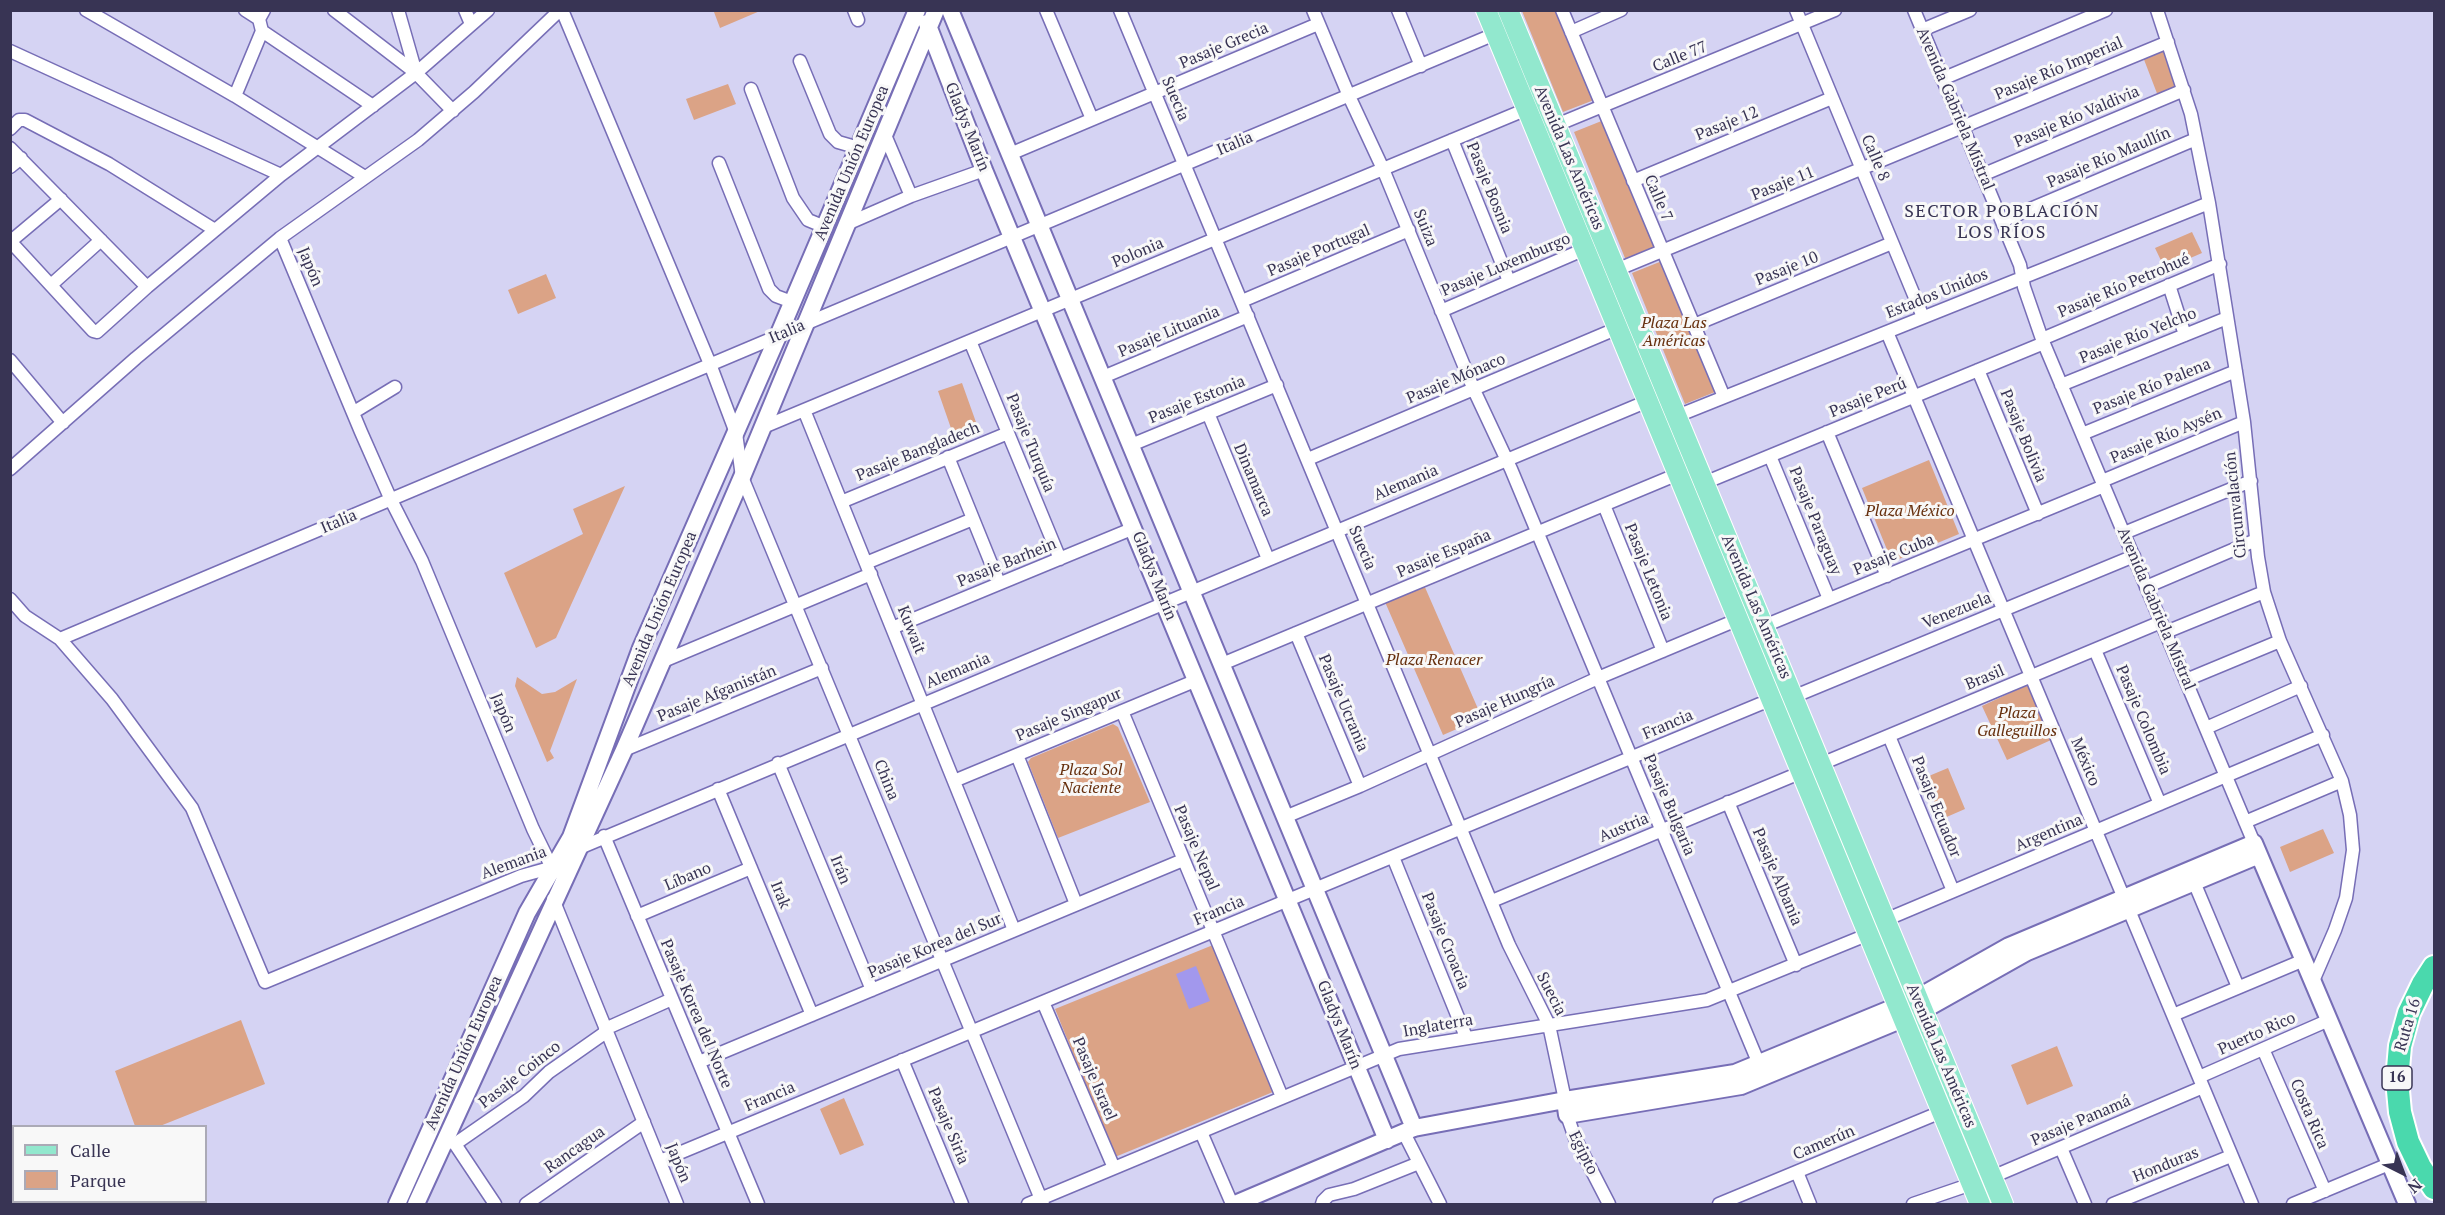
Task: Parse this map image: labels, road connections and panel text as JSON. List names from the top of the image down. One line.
{"streets":{"highway":["Ruta 16","16"],"main road":["Avenida Las Américas"],"street":["Pasaje Grecia","Calle 77","Pasaje Río Imperial","Suecia","Avenida Gabriela Mistral","Pasaje Río Valdivia","Pasaje 12","Gladys Marín","Italia","Calle 8","Pasaje Río Maullín","Avenida Unión Europea","Pasaje 11","Pasaje Bosnia","Calle 7","Suiza","Pasaje Portugal","Polonia","Pasaje Luxemburgo","Japón","Pasaje 10","Pasaje Río Petrohué","Estados Unidos","Pasaje Lituania","Pasaje Río Yelcho","Pasaje Mónaco","Pasaje Río Palena","Pasaje Perú","Pasaje Estonia","Pasaje Bolivia","Pasaje Río Aysén","Pasaje Turquía","Pasaje Bangladech","Dinamarca","Alemania","Circunvalación","Pasaje Paraguay","Pasaje España","Pasaje Cuba","Pasaje Barhein","Pasaje Letonia","Venezuela","Kuwait","Brasil","Pasaje Afganistán","Pasaje Hungría","Pasaje Ucrania","Pasaje Singapur","Pasaje Colombia","Francia","México","China","Pasaje Bulgaria","Pasaje Ecuador","Austria","Argentina","Pasaje Nepal","Irán","Líbano","Pasaje Albania","Irak","Pasaje Croacia","Pasaje Korea del Sur","Pasaje Korea del Norte","Inglaterra","Puerto Rico","Pasaje Coinco","Pasaje Israel","Costa Rica","Pasaje Panamá","Pasaje Siria","Camerún","Rancagua","Egipto","Honduras"]},"crossings":[["Pasaje Grecia","Suecia"],["Pasaje Grecia","Gladys Marín"],["Pasaje Grecia","Suiza"],["Calle 77","Avenida Las Américas"],["Calle 77","Calle 8"],["Calle 77","Calle 7"],["Pasaje Río Imperial","Avenida Gabriela Mistral"],["Pasaje Río Imperial","Pasaje 11"],["Pasaje Río Imperial","Circunvalación"],["Suecia","Italia"],["Suecia","Pasaje Portugal"],["Suecia","Polonia"],["Suecia","Pasaje Lituania"],["Suecia","Pasaje Mónaco"],["Suecia","Pasaje Estonia"],["Suecia","Alemania"],["Suecia","Pasaje España"],["Suecia","Pasaje Hungría"],["Suecia","Francia"],["Suecia","Austria"],["Suecia","Inglaterra"],["Suecia","Egipto"],["Avenida Gabriela Mistral","Pasaje Río Valdivia"],["Avenida Gabriela Mistral","Pasaje Río Maullín"],["Avenida Gabriela Mistral","Pasaje 11"],["Avenida Gabriela Mistral","Pasaje Río Petrohué"],["Avenida Gabriela Mistral","Estados Unidos"],["Avenida Gabriela Mistral","Pasaje Río Yelcho"],["Avenida Gabriela Mistral","Pasaje Río Palena"],["Avenida Gabriela Mistral","Pasaje Perú"],["Avenida Gabriela Mistral","Pasaje Río Aysén"],["Avenida Gabriela Mistral","Circunvalación"],["Avenida Gabriela Mistral","Pasaje Cuba"],["Avenida Gabriela Mistral","Venezuela"],["Avenida Gabriela Mistral","Brasil"],["Avenida Gabriela Mistral","Argentina"],["Avenida Gabriela Mistral","Puerto Rico"],["Pasaje Río Valdivia","Circunvalación"],["Pasaje 12","Calle 8"],["Pasaje 12","Calle 7"],["Gladys Marín","Italia"],["Gladys Marín","Avenida Unión Europea"],["Gladys Marín","Polonia"],["Gladys Marín","Pasaje Lituania"],["Gladys Marín","Pasaje Estonia"],["Gladys Marín","Alemania"],["Gladys Marín","Pasaje España"],["Gladys Marín","Pasaje Barhein"],["Gladys Marín","Pasaje Hungría"],["Gladys Marín","Pasaje Singapur"],["Gladys Marín","Francia"],["Gladys Marín","Inglaterra"],["Italia","Avenida Las Américas"],["Italia","Avenida Unión Europea"],["Italia","Suiza"],["Italia","Japón"],["Italia","Alemania"],["Italia","China"],["Avenida Las Américas","Pasaje 11"],["Avenida Las Américas","Polonia"],["Avenida Las Américas","Pasaje Luxemburgo"],["Avenida Las Américas","Estados Unidos"],["Avenida Las Américas","Pasaje Mónaco"],["Avenida Las Américas","Pasaje Perú"],["Avenida Las Américas","Alemania"],["Avenida Las Américas","Pasaje España"],["Avenida Las Américas","Pasaje Cuba"],["Avenida Las Américas","Venezuela"],["Avenida Las Américas","Brasil"],["Avenida Las Américas","Pasaje Hungría"],["Avenida Las Américas","Francia"],["Avenida Las Américas","Austria"],["Avenida Las Américas","Argentina"],["Avenida Las Américas","Inglaterra"],["Avenida Las Américas","Pasaje Panamá"],["Avenida Las Américas","Camerún"],["Calle 8","Pasaje 11"],["Calle 8","Pasaje 10"],["Calle 8","Estados Unidos"],["Pasaje Río Maullín","Circunvalación"],["Avenida Unión Europea","Polonia"],["Avenida Unión Europea","Japón"],["Avenida Unión Europea","Alemania"],["Avenida Unión Europea","Pasaje Afganistán"],["Avenida Unión Europea","China"],["Avenida Unión Europea","Pasaje Coinco"],["Pasaje 11","Calle 7"],["Pasaje Bosnia","Polonia"],["Pasaje Bosnia","Pasaje Luxemburgo"],["Calle 7","Pasaje 10"],["Calle 7","Estados Unidos"],["Suiza","Pasaje Portugal"],["Suiza","Polonia"],["Suiza","Pasaje Luxemburgo"],["Suiza","Pasaje Mónaco"],["Suiza","Alemania"],["Suiza","Pasaje Bulgaria"],["Polonia","Pasaje Turquía"],["Polonia","Kuwait"],["Japón","Alemania"],["Japón","Francia"],["Japón","Pasaje Coinco"],["Japón","Rancagua"],["Pasaje Río Petrohué","Pasaje Perú"],["Pasaje Río Petrohué","Circunvalación"],["Estados Unidos","Circunvalación"],["Estados Unidos","México"],["Pasaje Río Yelcho","Circunvalación"],["Pasaje Río Palena","Circunvalación"],["Pasaje Perú","Pasaje Bolivia"],["Pasaje Perú","Pasaje Paraguay"],["Pasaje Perú","México"],["Pasaje Estonia","Dinamarca"],["Pasaje Bolivia","Pasaje Cuba"],["Pasaje Río Aysén","Circunvalación"],["Pasaje Río Aysén","Pasaje Cuba"],["Pasaje Turquía","Pasaje Bangladech"],["Pasaje Turquía","Pasaje Barhein"],["Pasaje Bangladech","Kuwait"],["Dinamarca","Alemania"],["Alemania","Kuwait"],["Alemania","China"],["Alemania","Pasaje Bulgaria"],["Alemania","Irán"],["Alemania","Irak"],["Alemania","Pasaje Korea del Norte"],["Circunvalación","Brasil"],["Circunvalación","Argentina"],["Pasaje Paraguay","Pasaje Cuba"],["Pasaje España","Pasaje Letonia"],["Pasaje España","Pasaje Ucrania"],["Pasaje España","Pasaje Bulgaria"],["Pasaje Cuba","México"],["Pasaje Barhein","Kuwait"],["Pasaje Letonia","Pasaje Hungría"],["Venezuela","Francia"],["Venezuela","México"],["Kuwait","Pasaje Singapur"],["Kuwait","Pasaje Korea del Sur"],["Brasil","Pasaje Colombia"],["Brasil","México"],["Brasil","Pasaje Ecuador"],["Pasaje Afganistán","China"],["Pasaje Hungría","Pasaje Ucrania"],["Pasaje Hungría","Pasaje Bulgaria"],["Pasaje Singapur","Pasaje Nepal"],["Pasaje Colombia","Argentina"],["Francia","China"],["Francia","Pasaje Bulgaria"],["Francia","Pasaje Nepal"],["Francia","Pasaje Croacia"],["Francia","Pasaje Korea del Norte"],["Francia","Pasaje Israel"],["Francia","Pasaje Siria"],["México","Argentina"],["México","Puerto Rico"],["México","Pasaje Panamá"],["México","Honduras"],["China","Pasaje Korea del Sur"],["China","Inglaterra"],["Pasaje Bulgaria","Austria"],["Pasaje Bulgaria","Inglaterra"],["Pasaje Ecuador","Argentina"],["Austria","Pasaje Albania"],["Pasaje Nepal","Pasaje Korea del Sur"],["Pasaje Nepal","Inglaterra"],["Irán","Pasaje Korea del Sur"],["Líbano","Irak"],["Líbano","Pasaje Korea del Norte"],["Pasaje Albania","Inglaterra"],["Irak","Pasaje Korea del Sur"],["Pasaje Croacia","Inglaterra"],["Pasaje Korea del Sur","Pasaje Korea del Norte"],["Pasaje Korea del Norte","Pasaje Coinco"],["Inglaterra","Pasaje Israel"],["Puerto Rico","Costa Rica"],["Puerto Rico","Pasaje Panamá"]],"districts":["SECTOR POBLACIÓN LOS RÍOS"],"parks":["Plaza Las Américas","Plaza México","Plaza Renacer","Plaza Galleguillos","Plaza Sol Naciente"],"legend":["Calle","Parque"],"north":"bottom right"}
